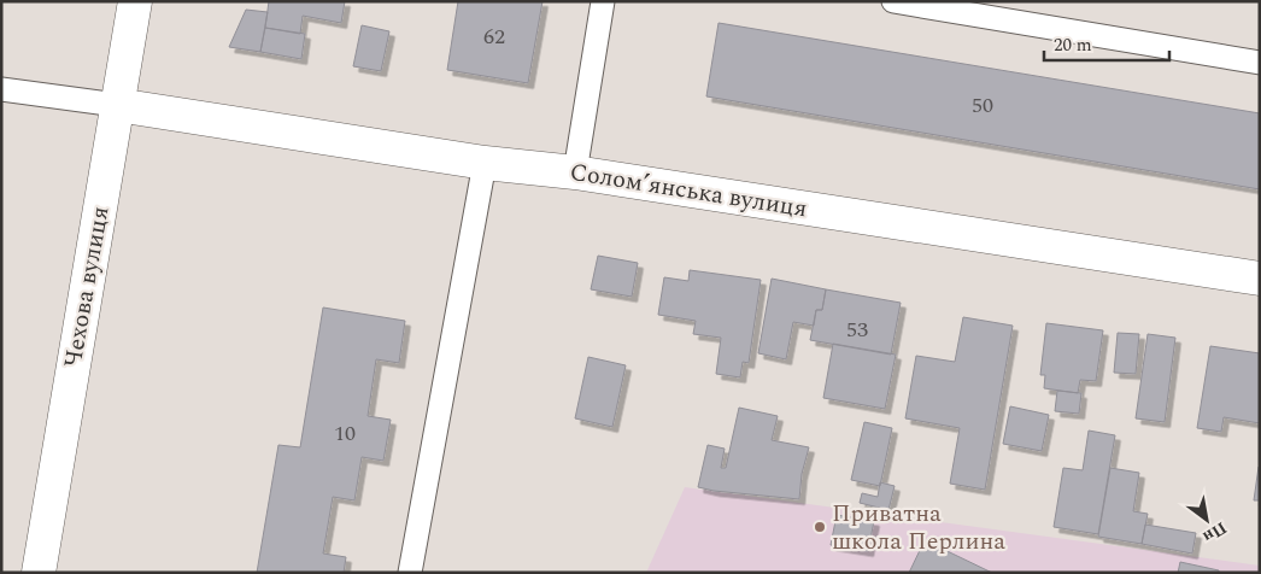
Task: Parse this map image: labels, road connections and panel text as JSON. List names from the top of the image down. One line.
{"streets":{"street":["Соломʼянська вулиця","Чехова вулиця"]},"crossings":[["Соломʼянська вулиця","Чехова вулиця"]],"places":["Приватна школа Перлина"],"house_numbers":["62","50","53","10"],"scale_bar":"20 m","north":"bottom right"}
